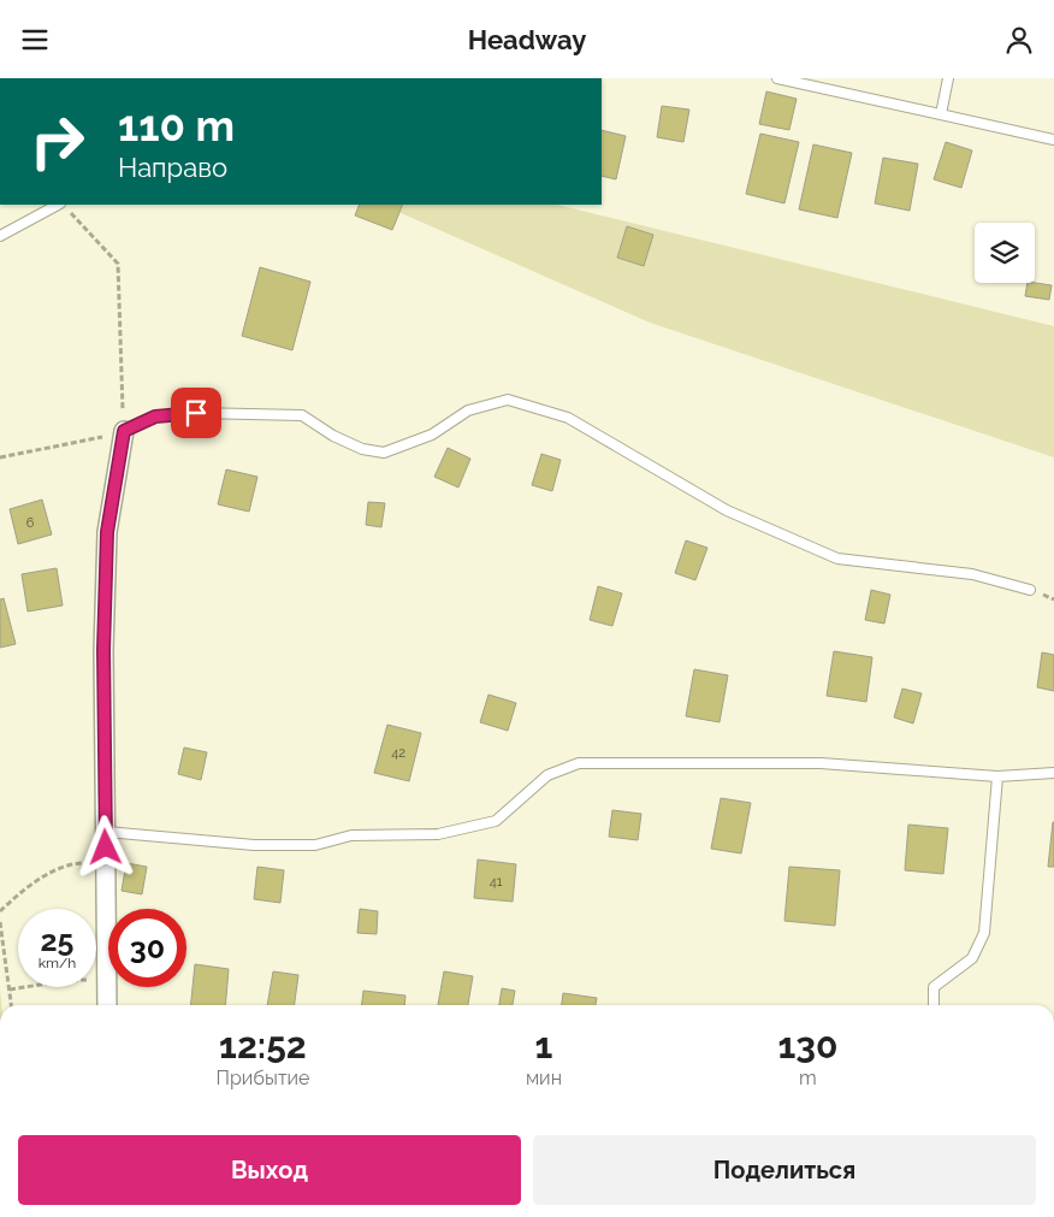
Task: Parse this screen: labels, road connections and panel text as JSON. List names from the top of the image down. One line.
{"house_numbers":["6","42","41"],"page":{"header":"Headway","turn":["110 m","Направо"],"speed":"25 km/h","limit":"30","eta":["12:52","Прибытие","1","мин","130","m"],"buttons":["Выход","Поделиться"]}}
